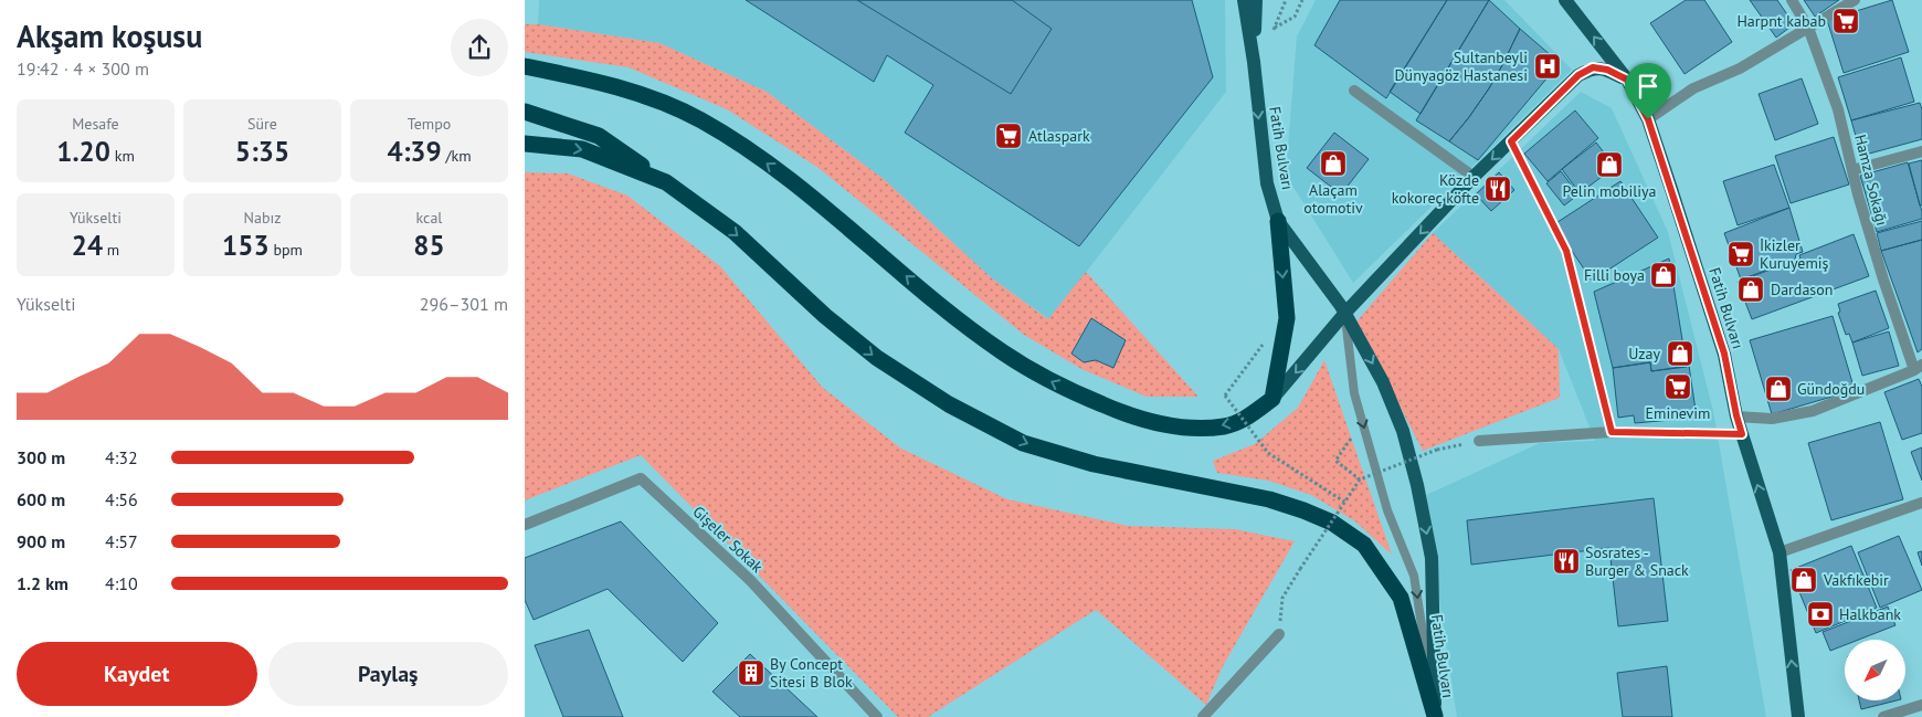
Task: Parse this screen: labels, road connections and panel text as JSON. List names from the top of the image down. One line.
{"streets":{"main road":["Fatih Bulvarı"],"street":["Hamza Sokağı","Gişeler Sokak"]},"places":{"supermarket":["Harpnt kabab","Atlaspark","İkizler Kuruyemiş","Eminevim"],"hospital":["Sultanbeyli Dünyagöz Hastanesi"],"shop":["Alaçam otomotiv","Pelin mobiliya","Filli boya","Dardason","Uzay","Gündoğdu","Vakfıkebir"],"restaurant":["Közde kokoreç köfte","Sosrates - Burger & Snack"],"bank":["Halkbank"],"building":["By Concept Sitesi B Blok"]},"north":"bottom left","page":{"heading":["Akşam koşusu","19:42 · 4 × 300 m"],"stats":[["Mesafe","1.20 km"],["Süre","5:35"],["Tempo","4:39 /km"],["Yükselti","24 m"],["Nabız","153 bpm"],["kcal","85"]],"chart":["Yükselti","296–301 m"],"list":[{"name":"300 m","note":"4:32"},{"name":"600 m","note":"4:56"},{"name":"900 m","note":"4:57"},{"name":"1.2 km","note":"4:10"}],"buttons":["Kaydet","Paylaş"]}}
